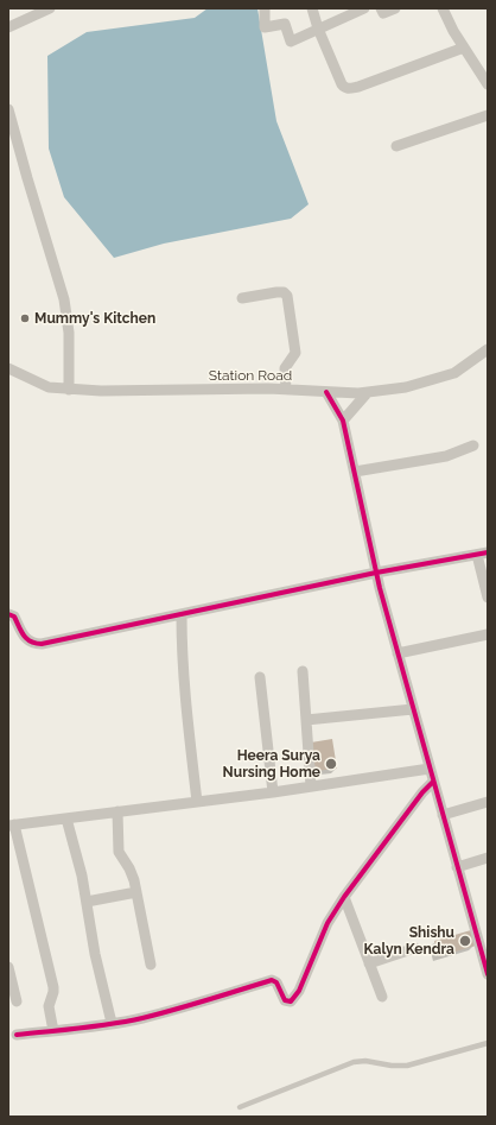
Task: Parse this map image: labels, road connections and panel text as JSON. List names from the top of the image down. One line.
{"streets":{"street":["Station Road"]},"places":["Mummy's Kitchen","Heera Surya Nursing Home","Shishu Kalyn Kendra"]}
